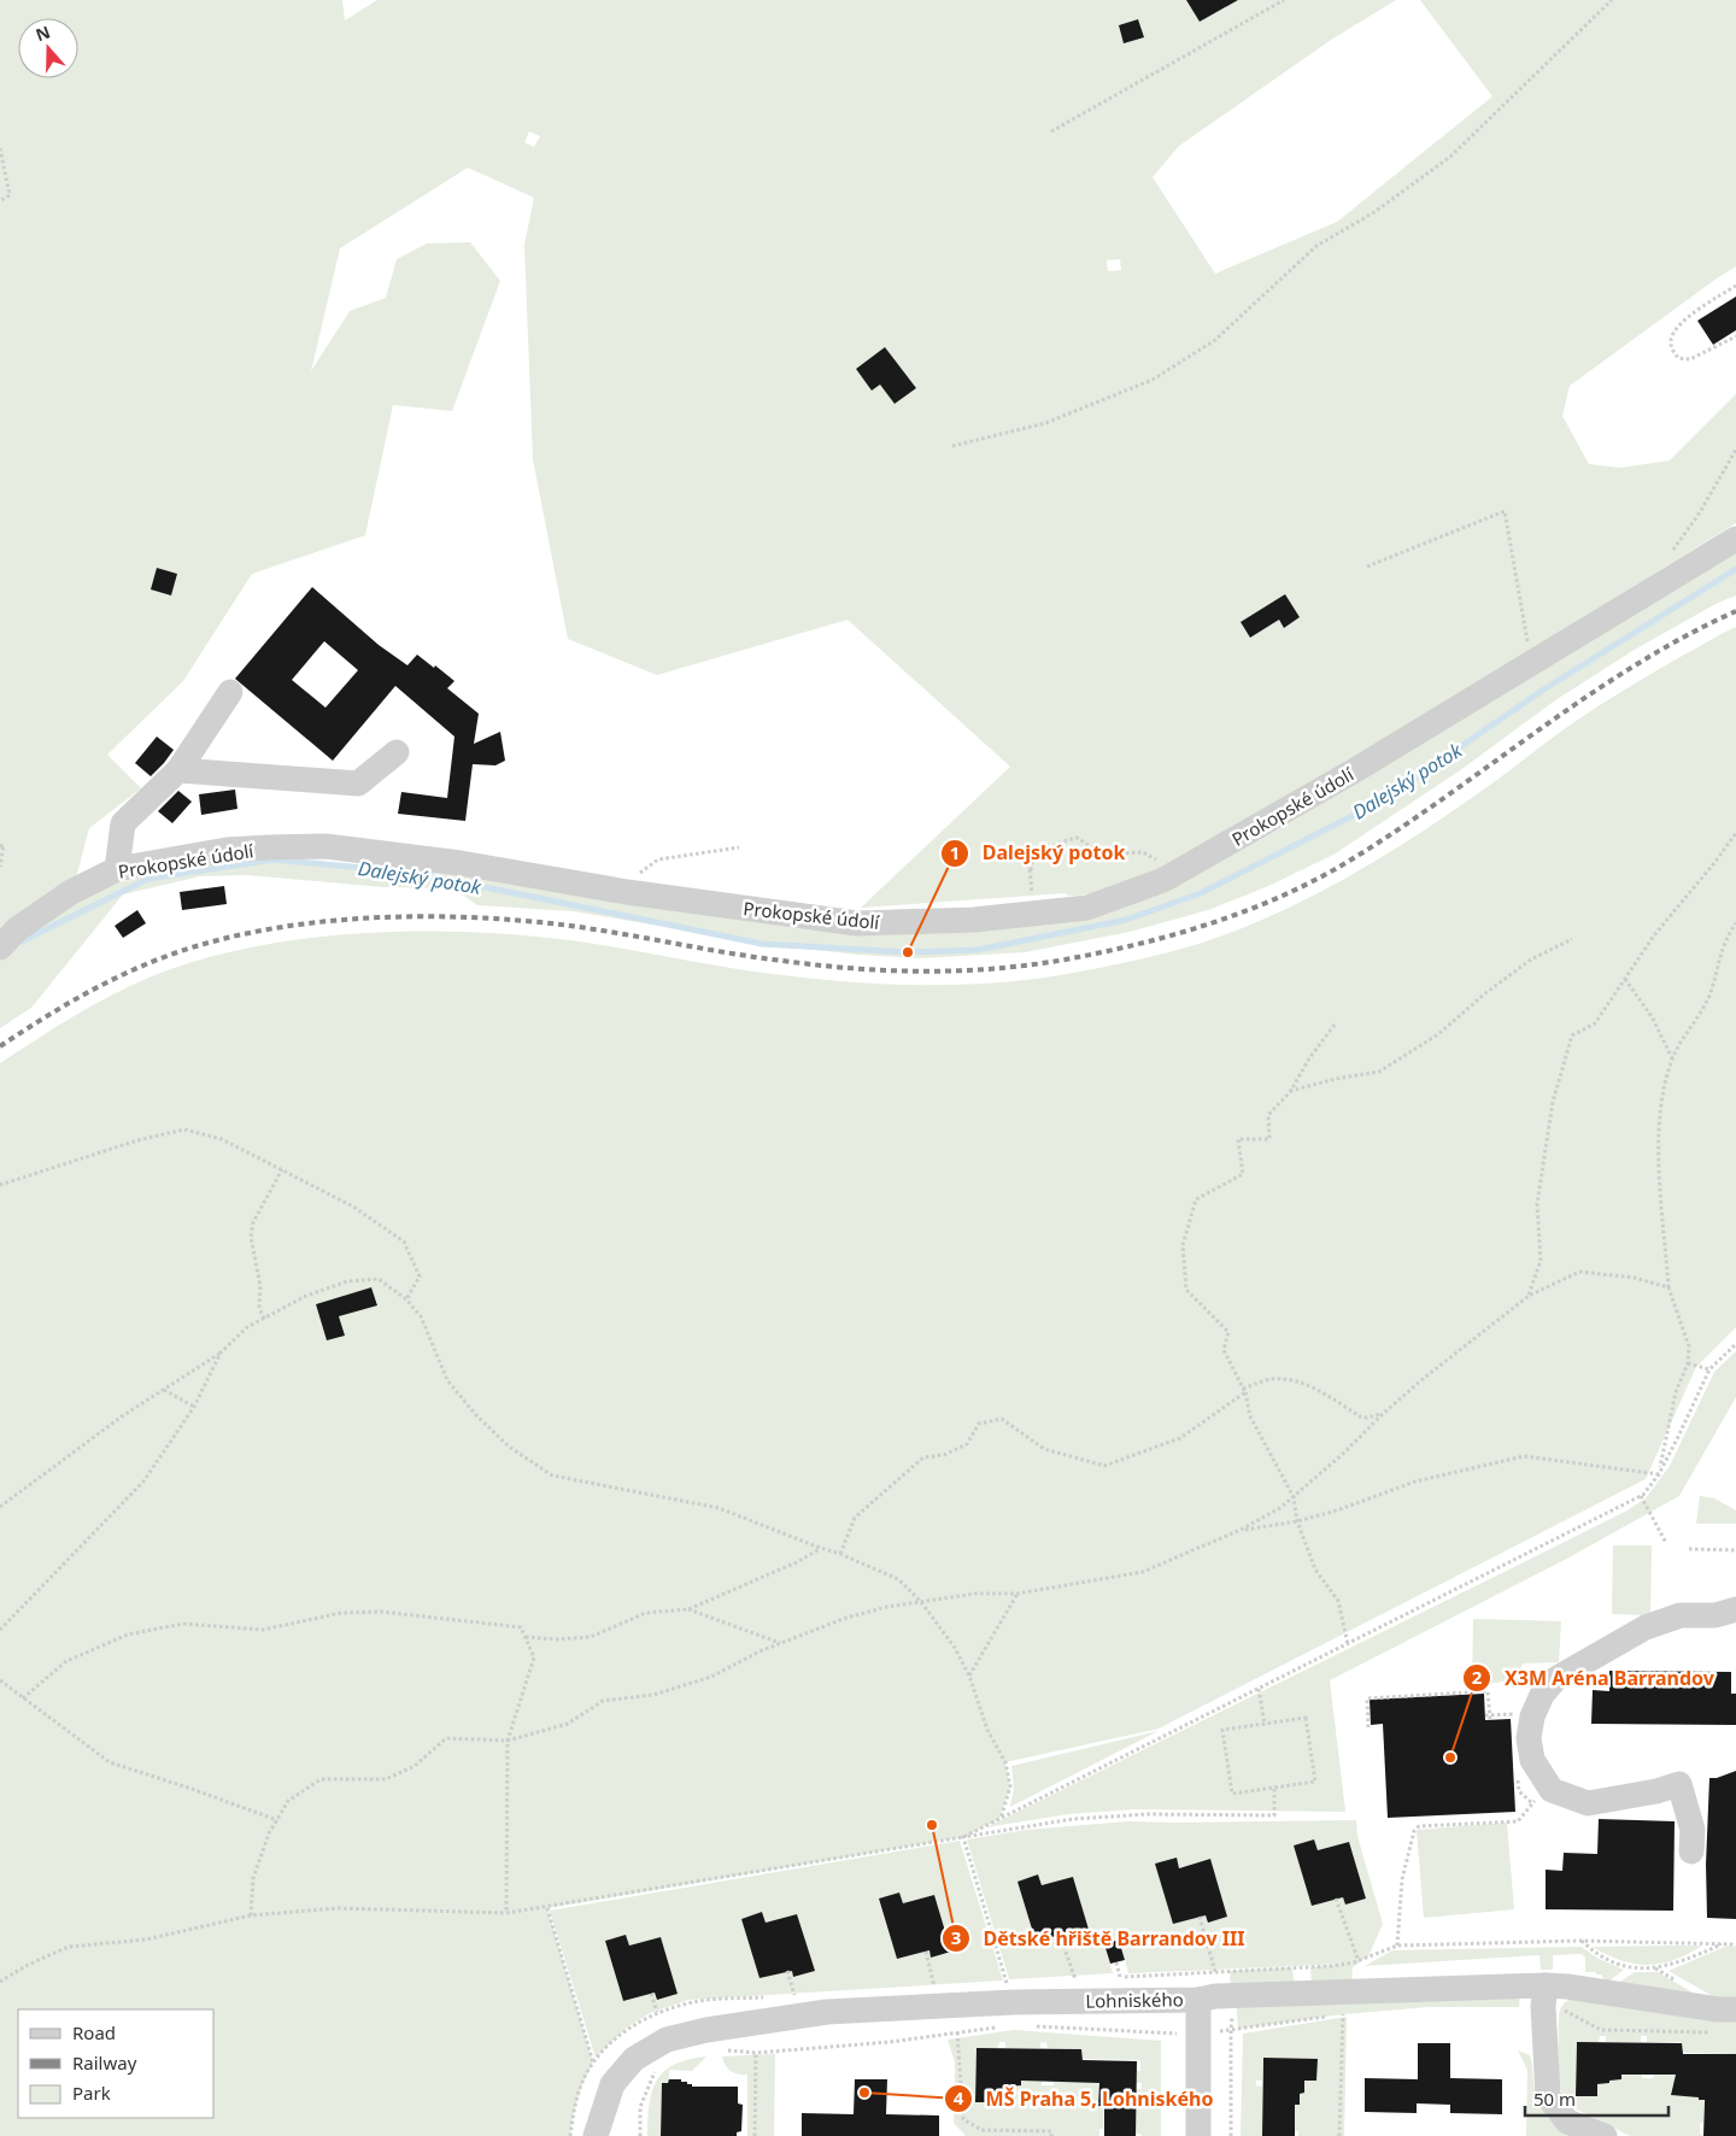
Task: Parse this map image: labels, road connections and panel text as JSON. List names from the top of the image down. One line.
{"streets":{"street":["Prokopské údolí","Lohniského"]},"water":["Dalejský potok"],"places":["Dalejský potok","X3M Aréna Barrandov","Dětské hřiště Barrandov III","MŠ Praha 5, Lohniského"],"legend":["Road","Railway","Park"],"scale_bar":"50 m","north":"top"}
